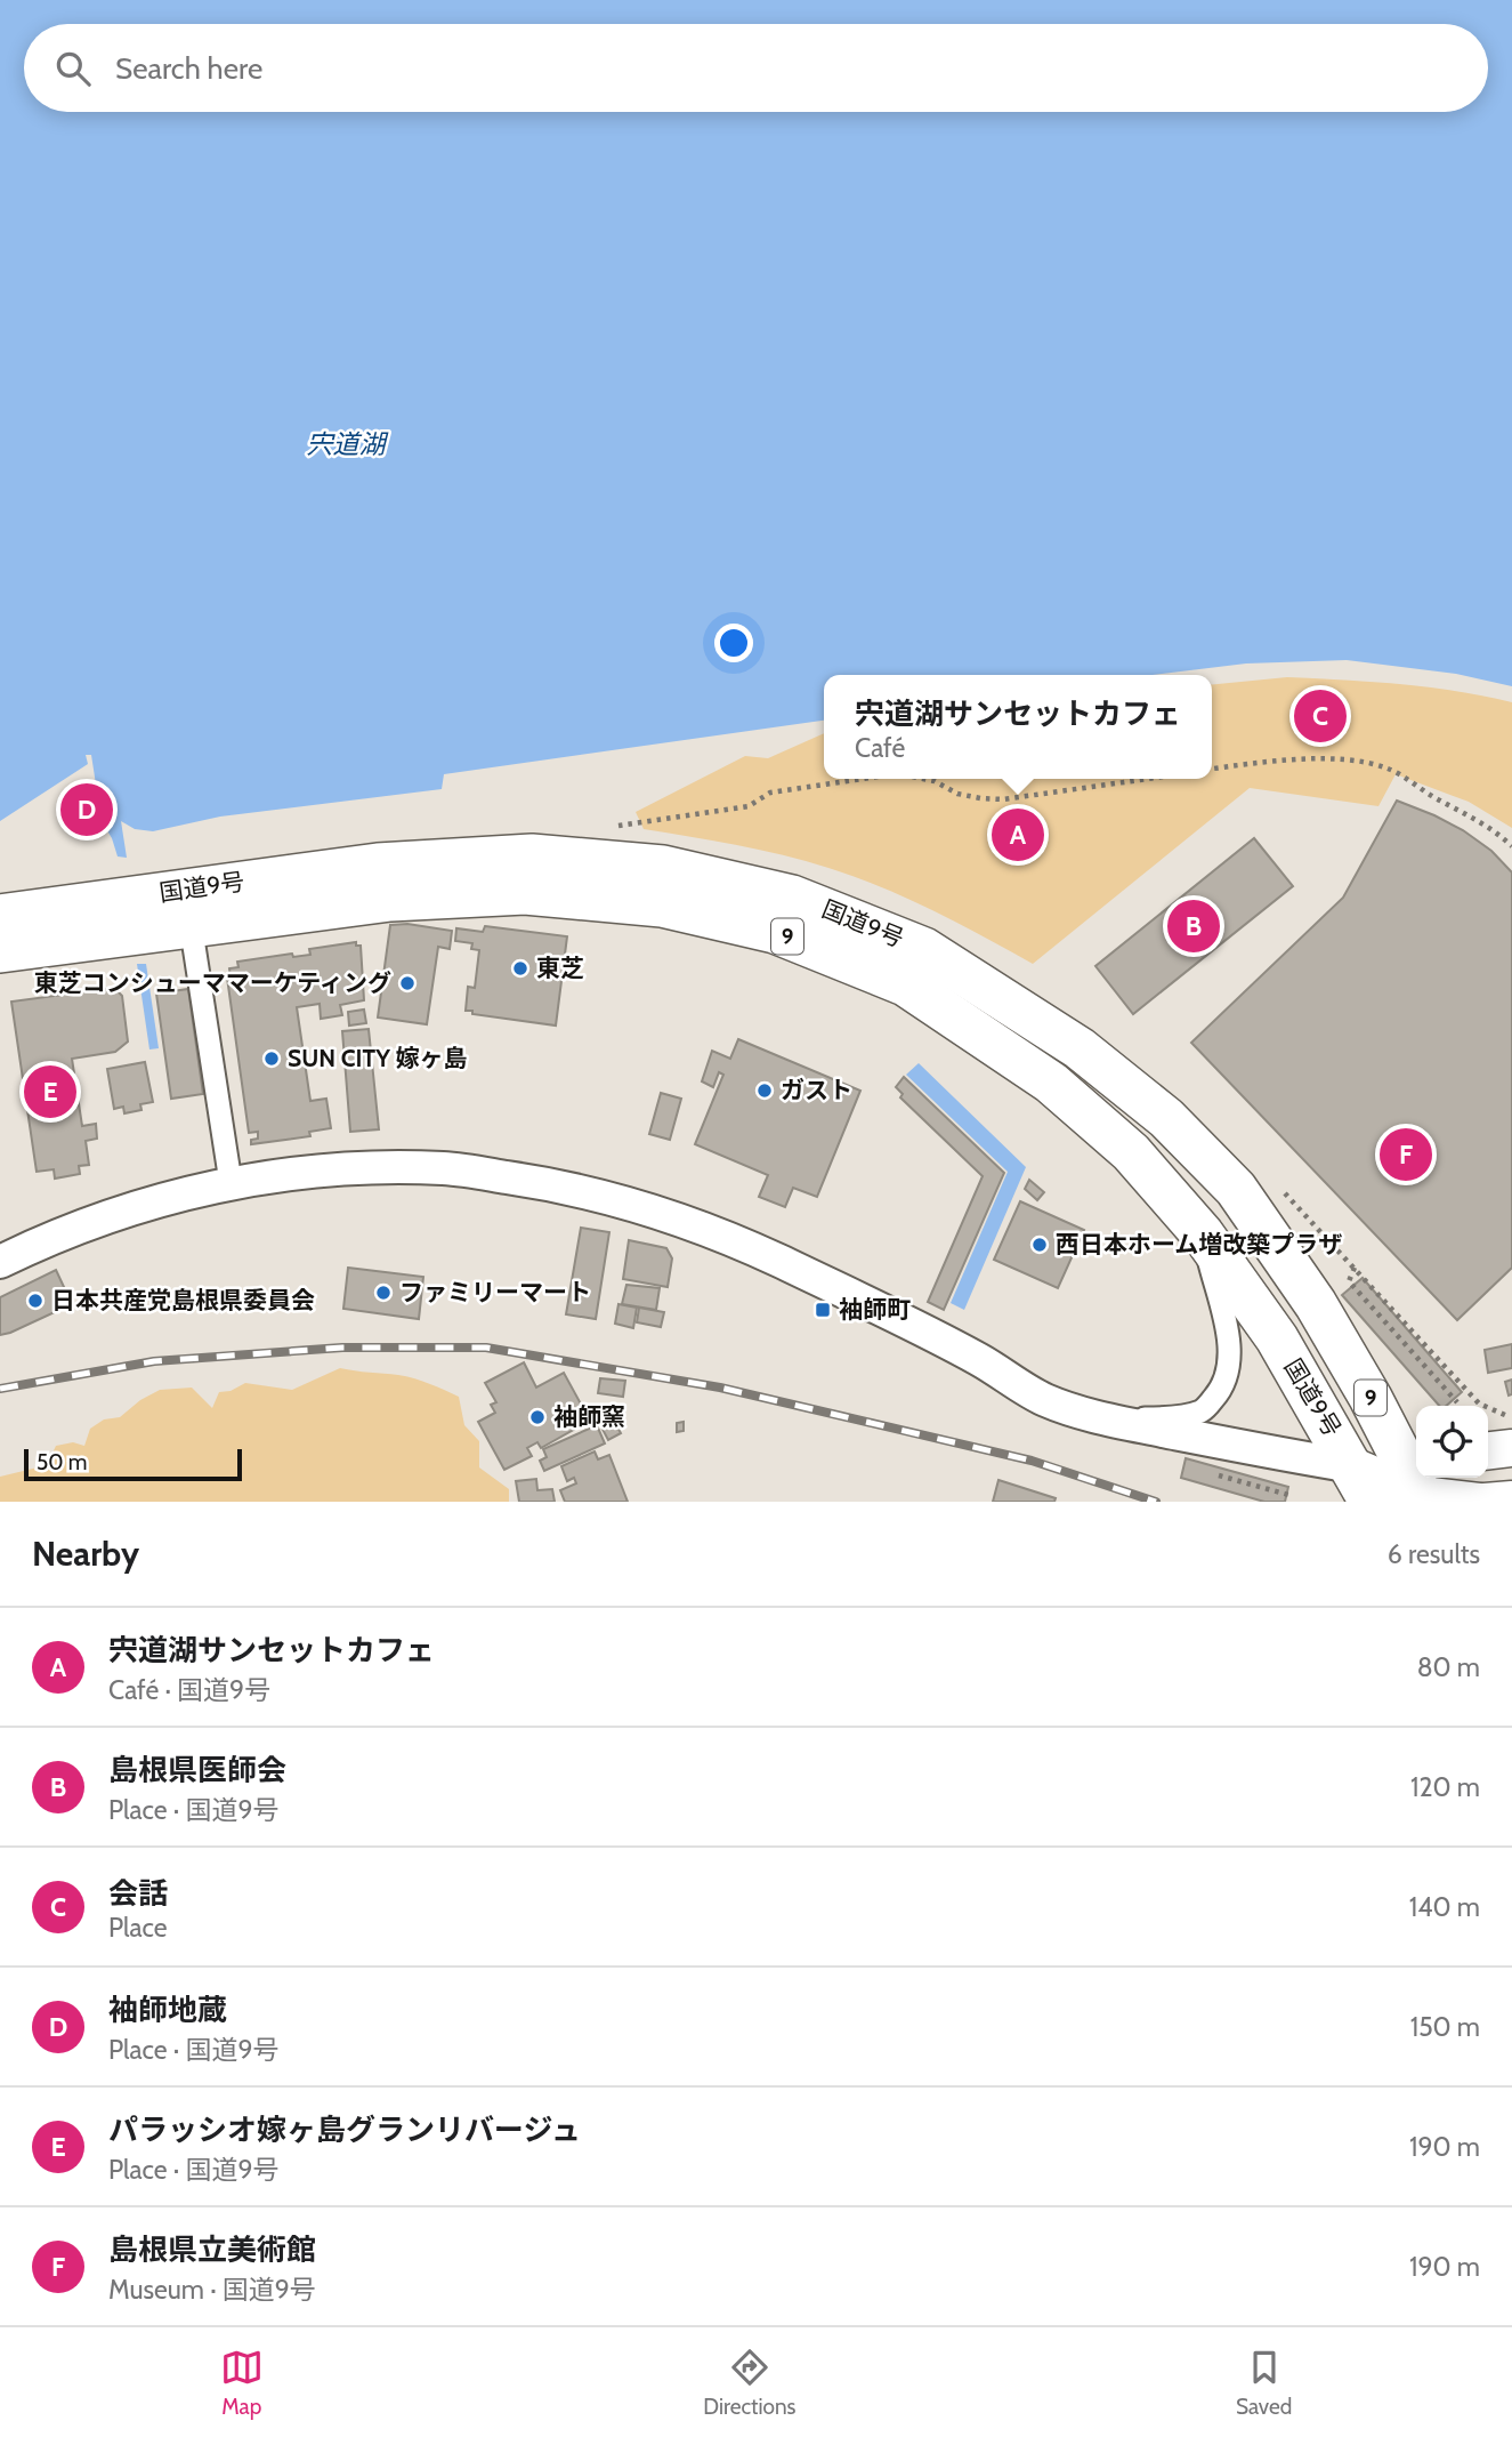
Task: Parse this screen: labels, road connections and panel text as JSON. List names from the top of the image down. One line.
{"streets":{"highway":["国道9号","9"]},"water":["宍道湖"],"places":{"other":["東芝","東芝コンシューママーケティング","SUN CITY 嫁ヶ島","ガスト","西日本ホーム増改築プラザ","ファミリーマート","日本共産党島根県委員会","袖師窯"],"transit":["袖師町"]},"scale_bar":"50 m","page":{"search":"Search here","popup":["宍道湖サンセットカフェ","Café"],"pins":["C","D","A","B","E","F"],"scale":"50 m","heading":["Nearby","6 results"],"list":[{"mark":"A","name":"宍道湖サンセットカフェ","note":"Café · 国道9号","value":"80 m"},{"mark":"B","name":"島根県医師会","note":"Place · 国道9号","value":"120 m"},{"mark":"C","name":"会話","note":"Place","value":"140 m"},{"mark":"D","name":"袖師地蔵","note":"Place · 国道9号","value":"150 m"},{"mark":"E","name":"パラッシオ嫁ヶ島グランリバージュ","note":"Place · 国道9号","value":"190 m"},{"mark":"F","name":"島根県立美術館","note":"Museum · 国道9号","value":"190 m"}],"nav":["Map","Directions","Saved"]}}
